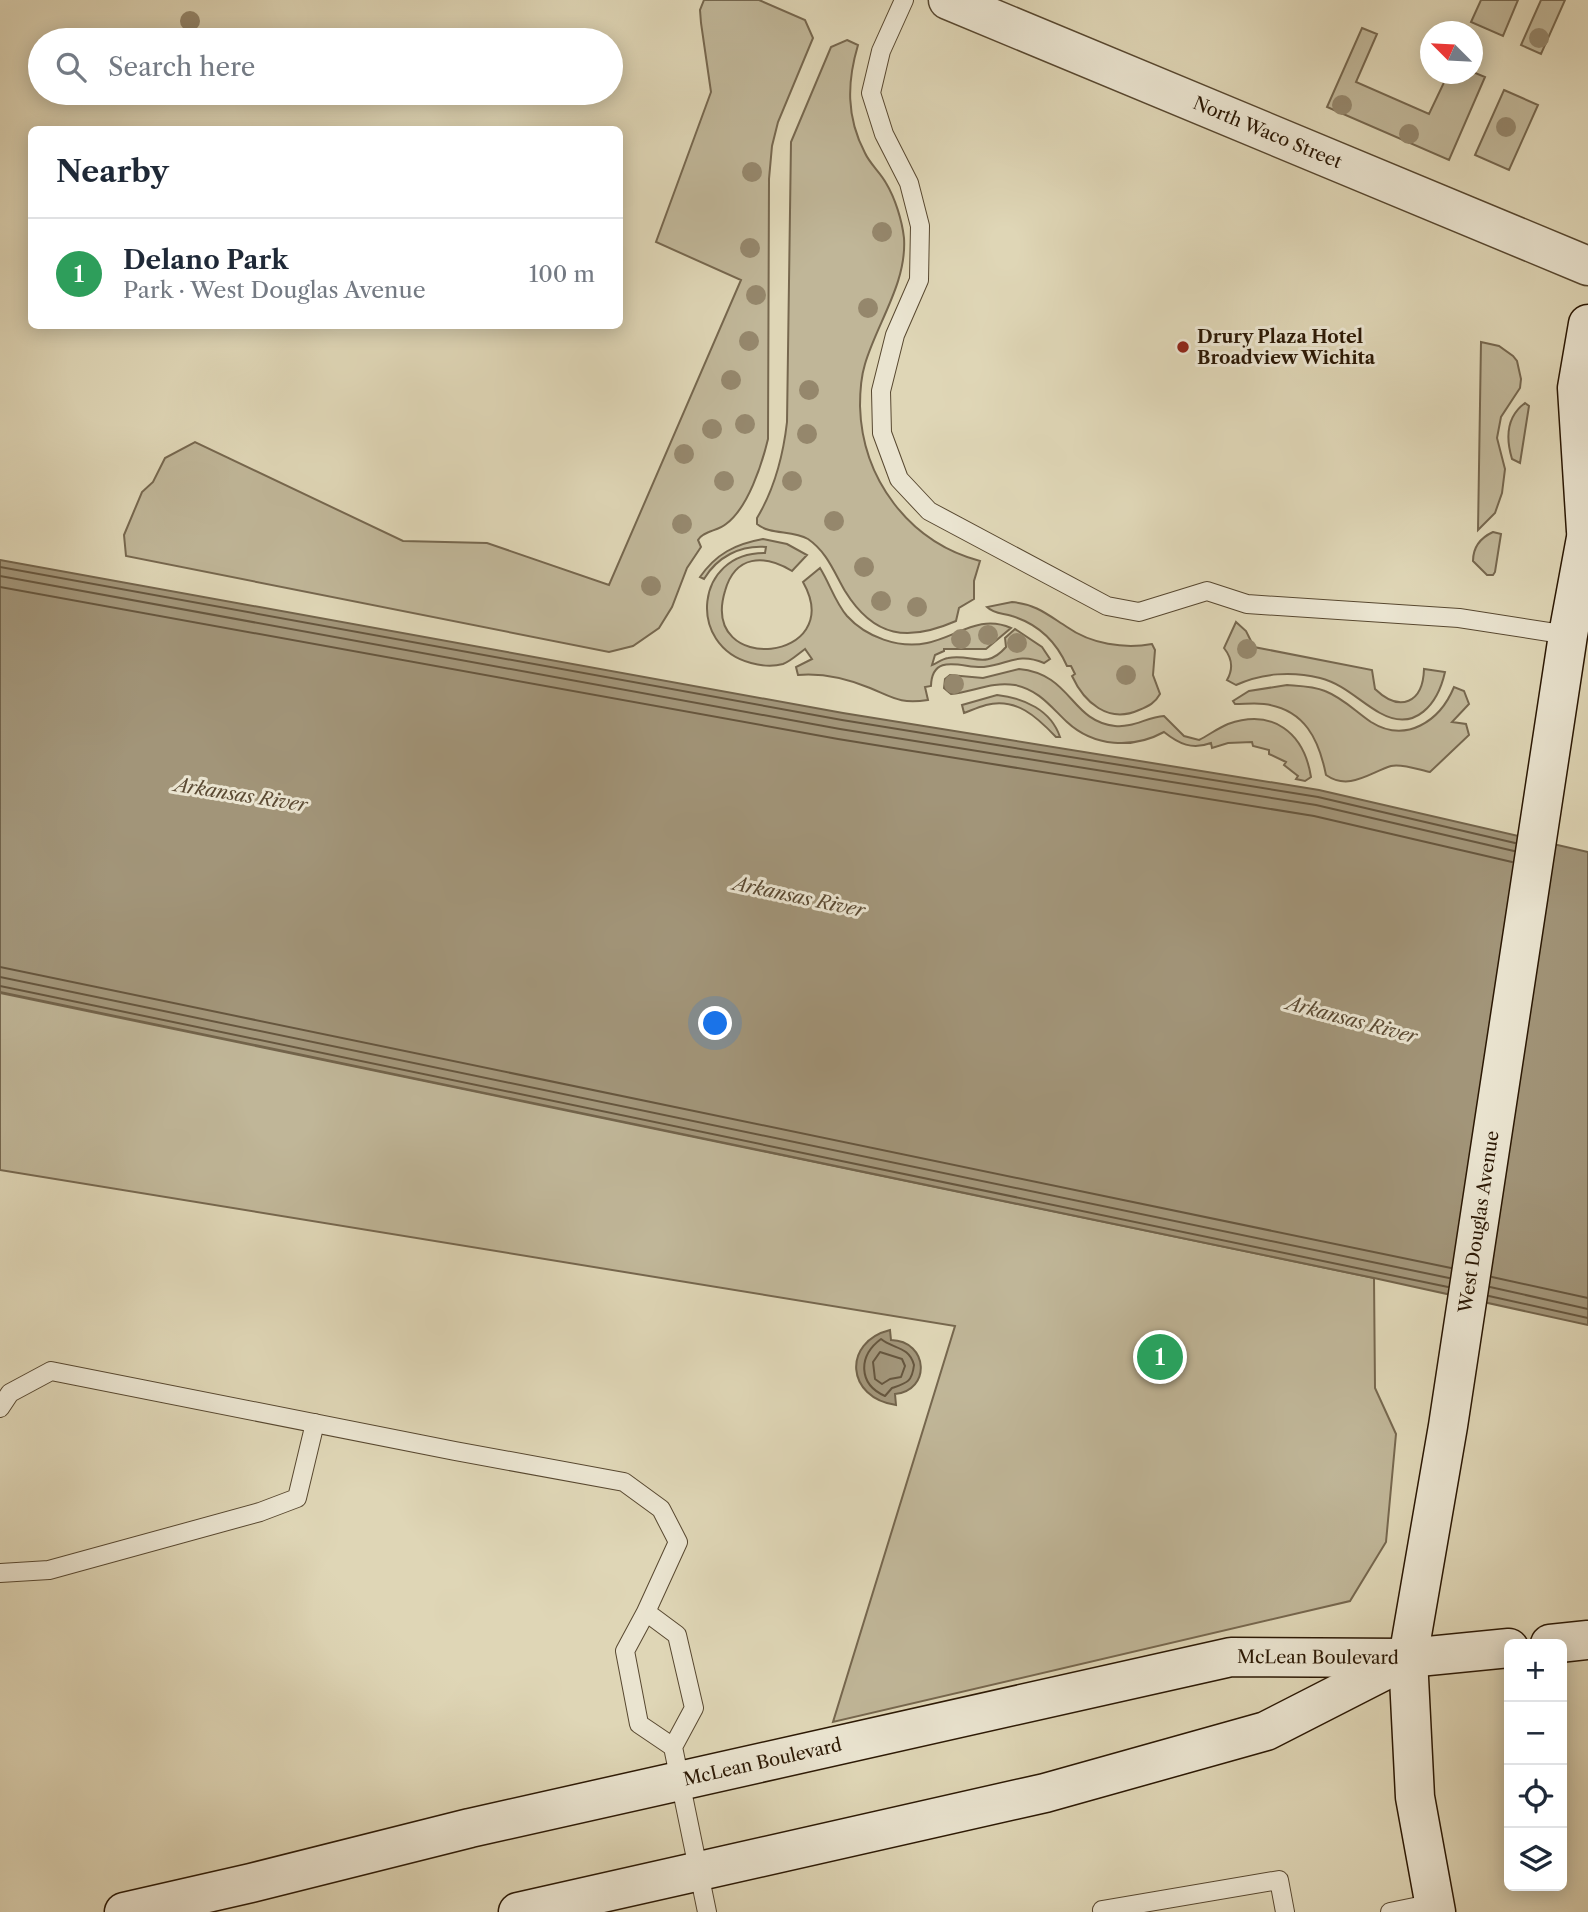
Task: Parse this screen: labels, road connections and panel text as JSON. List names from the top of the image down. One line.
{"streets":{"main road":["North Waco Street","West Douglas Avenue","McLean Boulevard"]},"crossings":[["West Douglas Avenue","McLean Boulevard"]],"water":["Arkansas River"],"places":["Drury Plaza Hotel Broadview Wichita"],"north":"top left","page":{"search":"Search here","heading":"Nearby","list":[{"mark":"1","name":"Delano Park","note":"Park · West Douglas Avenue","value":"100 m"}],"pins":"1","map_buttons":["+","−"]}}
